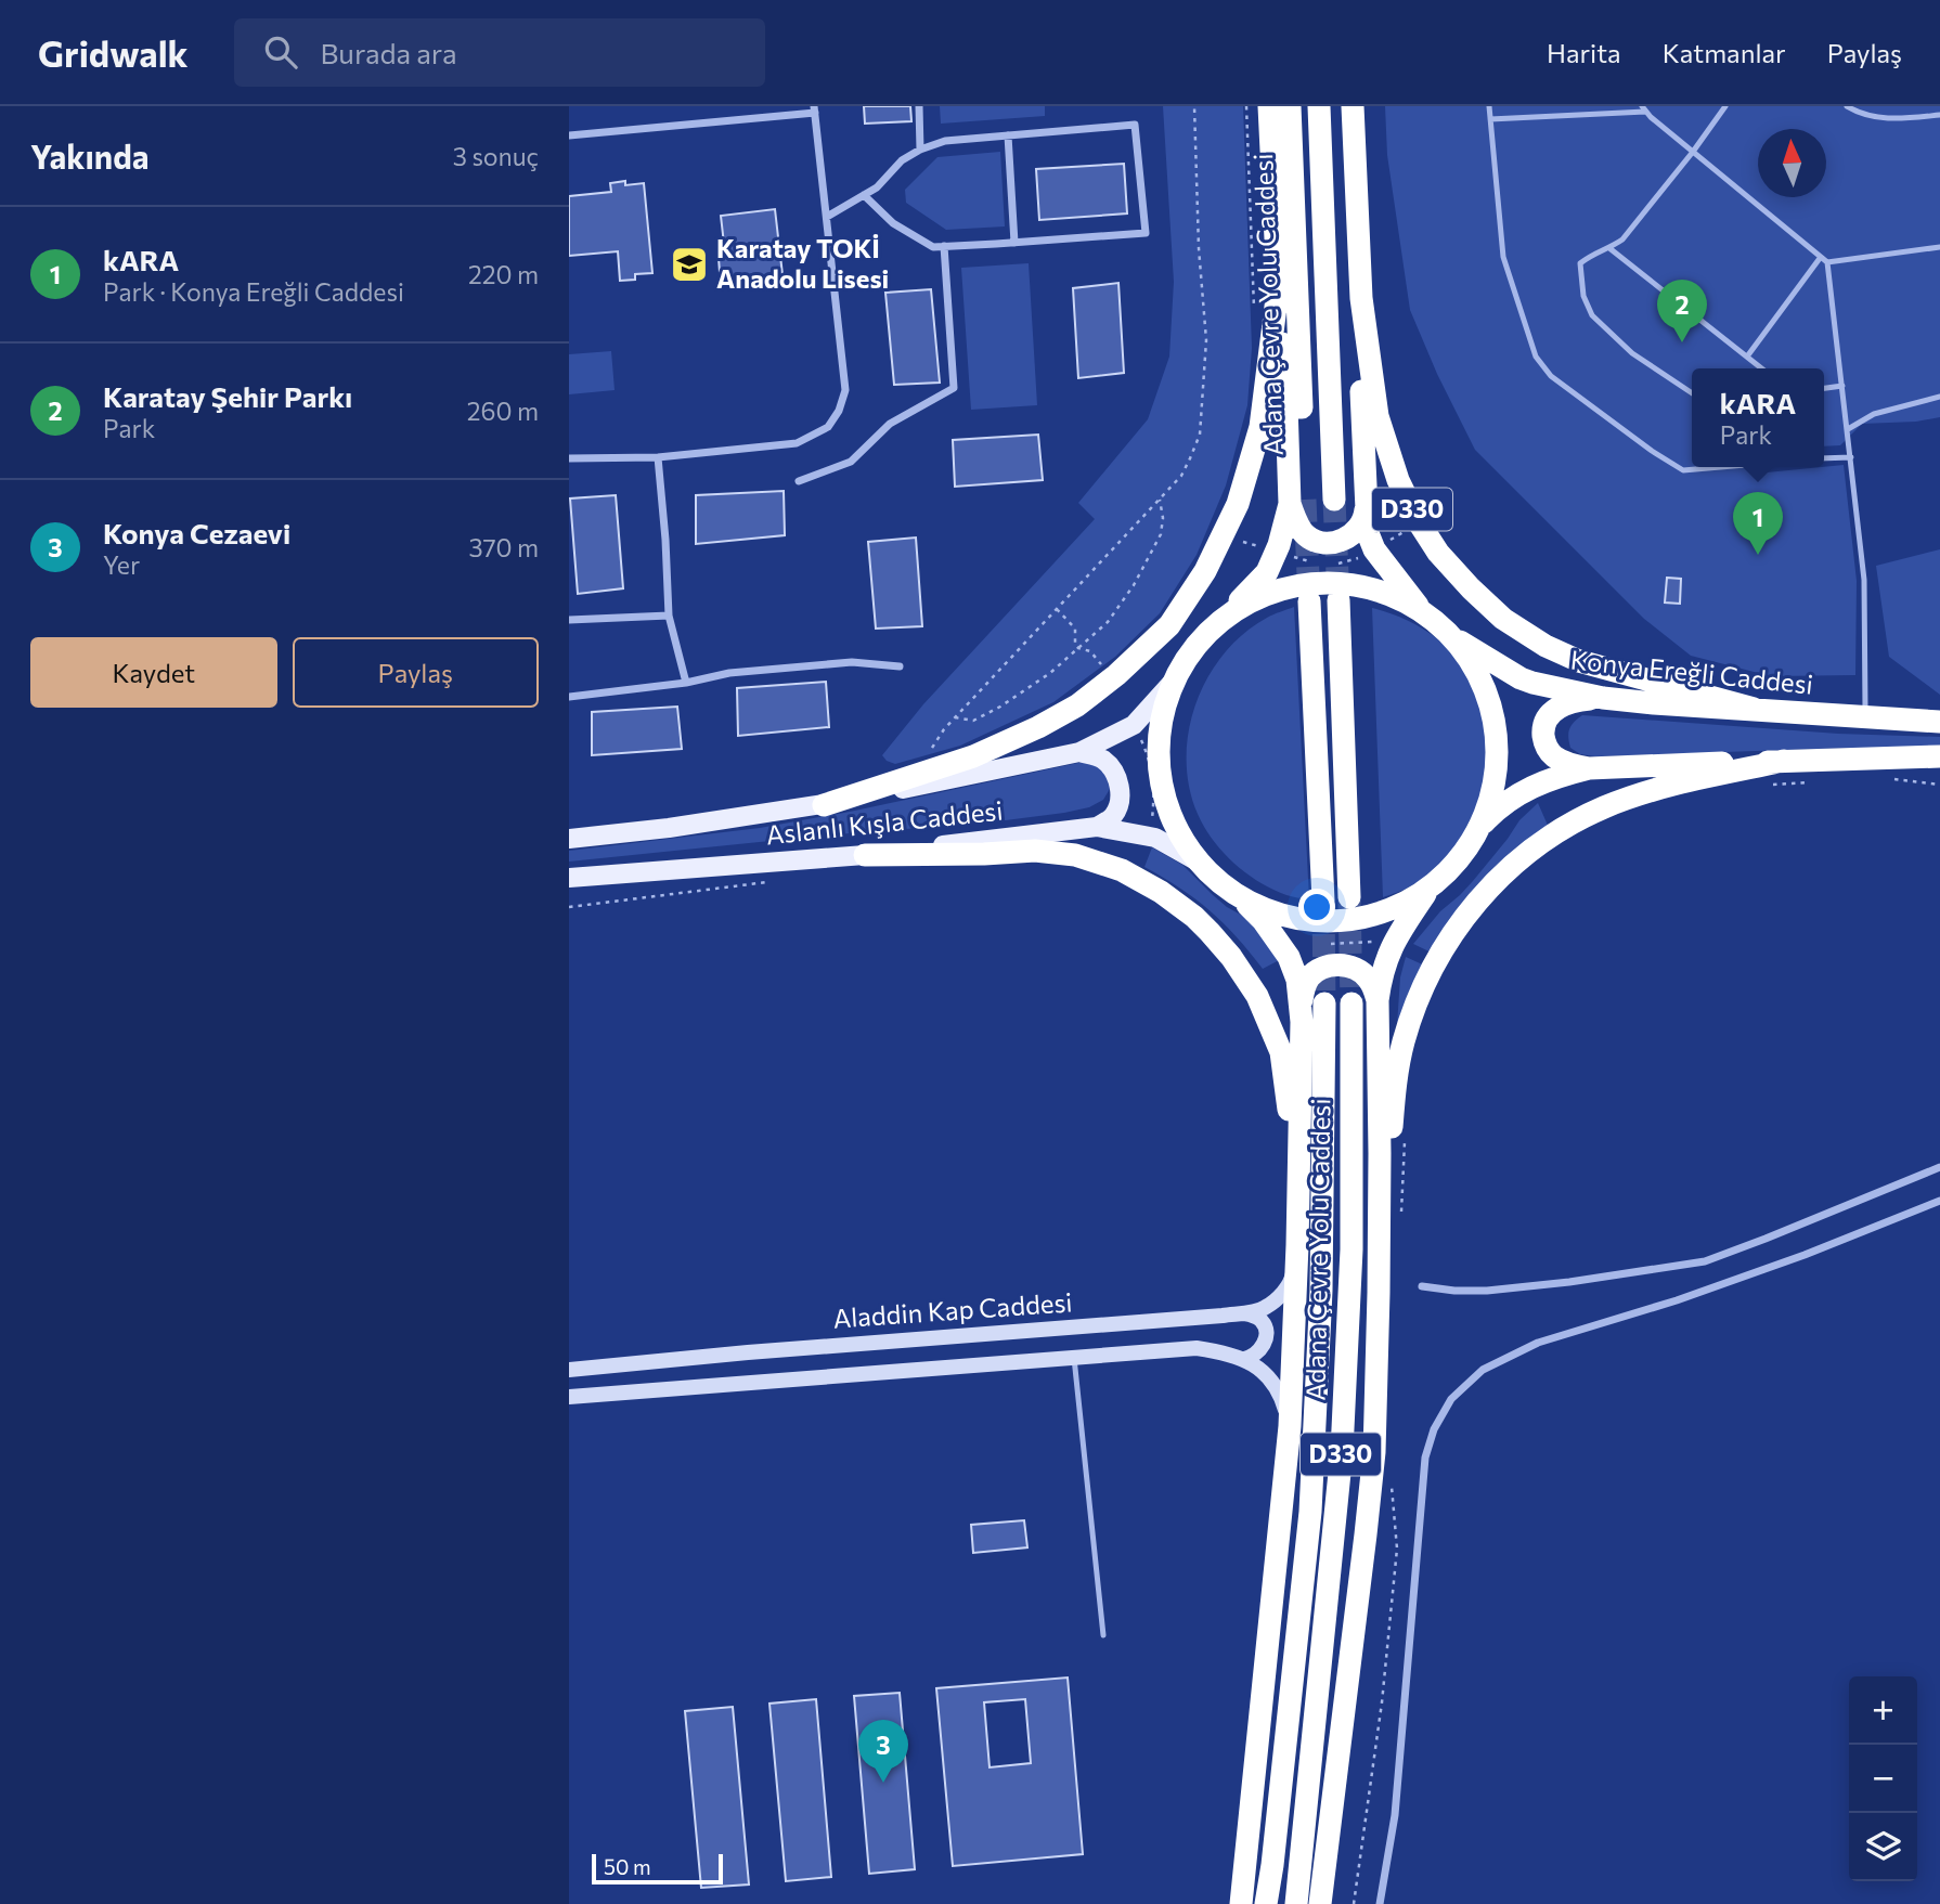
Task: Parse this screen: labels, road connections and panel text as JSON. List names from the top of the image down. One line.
{"streets":{"highway":["Adana Çevre Yolu Caddesi","D330","Konya Ereğli Caddesi"],"main road":["Aslanlı Kışla Caddesi"],"street":["Aladdin Kap Caddesi"]},"crossings":[["D330","Konya Ereğli Caddesi"]],"places":{"school or university":["Karatay TOKİ Anadolu Lisesi"]},"scale_bar":"50 m","north":"top","page":{"header":"Gridwalk","search":"Burada ara","nav":["Harita","Katmanlar","Paylaş"],"heading":["Yakında","3 sonuç"],"list":[{"mark":"1","name":"kARA","note":"Park · Konya Ereğli Caddesi","value":"220 m"},{"mark":"2","name":"Karatay Şehir Parkı","note":"Park","value":"260 m"},{"mark":"3","name":"Konya Cezaevi","note":"Yer","value":"370 m"}],"pins":["2","1","3"],"popup":["kARA","Park"],"buttons":["Kaydet","Paylaş"],"map_buttons":["+","−"],"scale":"50 m"}}
